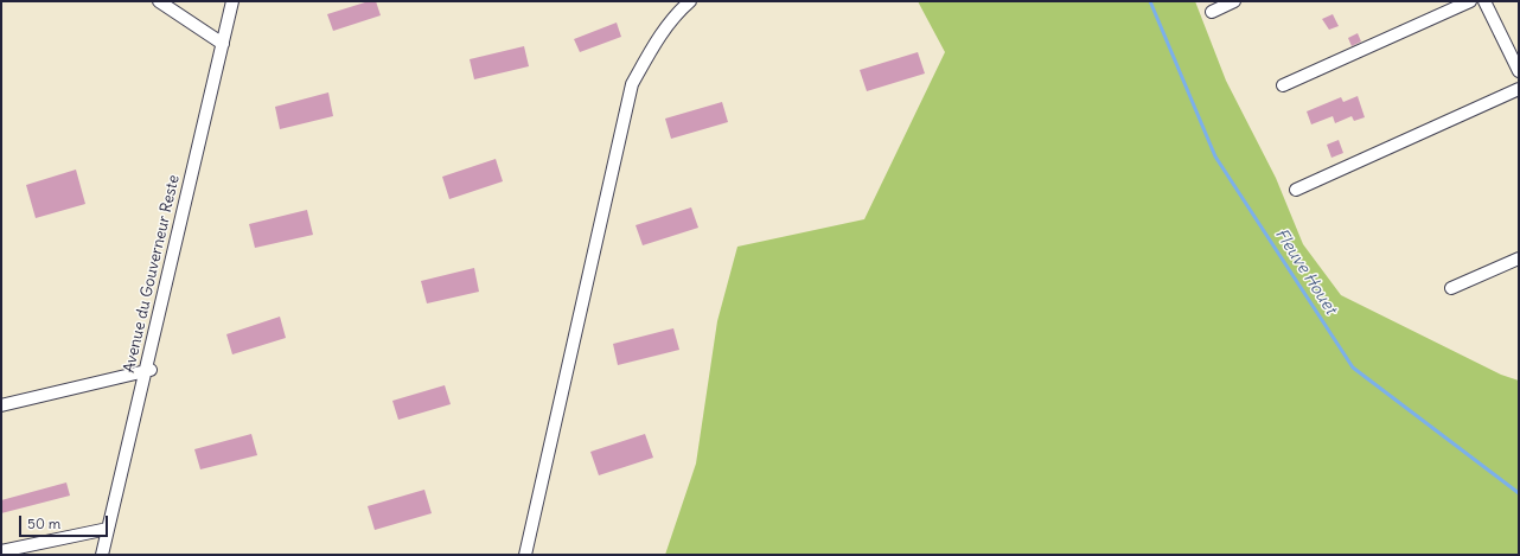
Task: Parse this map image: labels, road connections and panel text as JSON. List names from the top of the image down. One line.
{"streets":{"street":["Avenue du Gouverneur Reste"]},"water":["Fleuve Houet"],"scale_bar":"50 m"}
